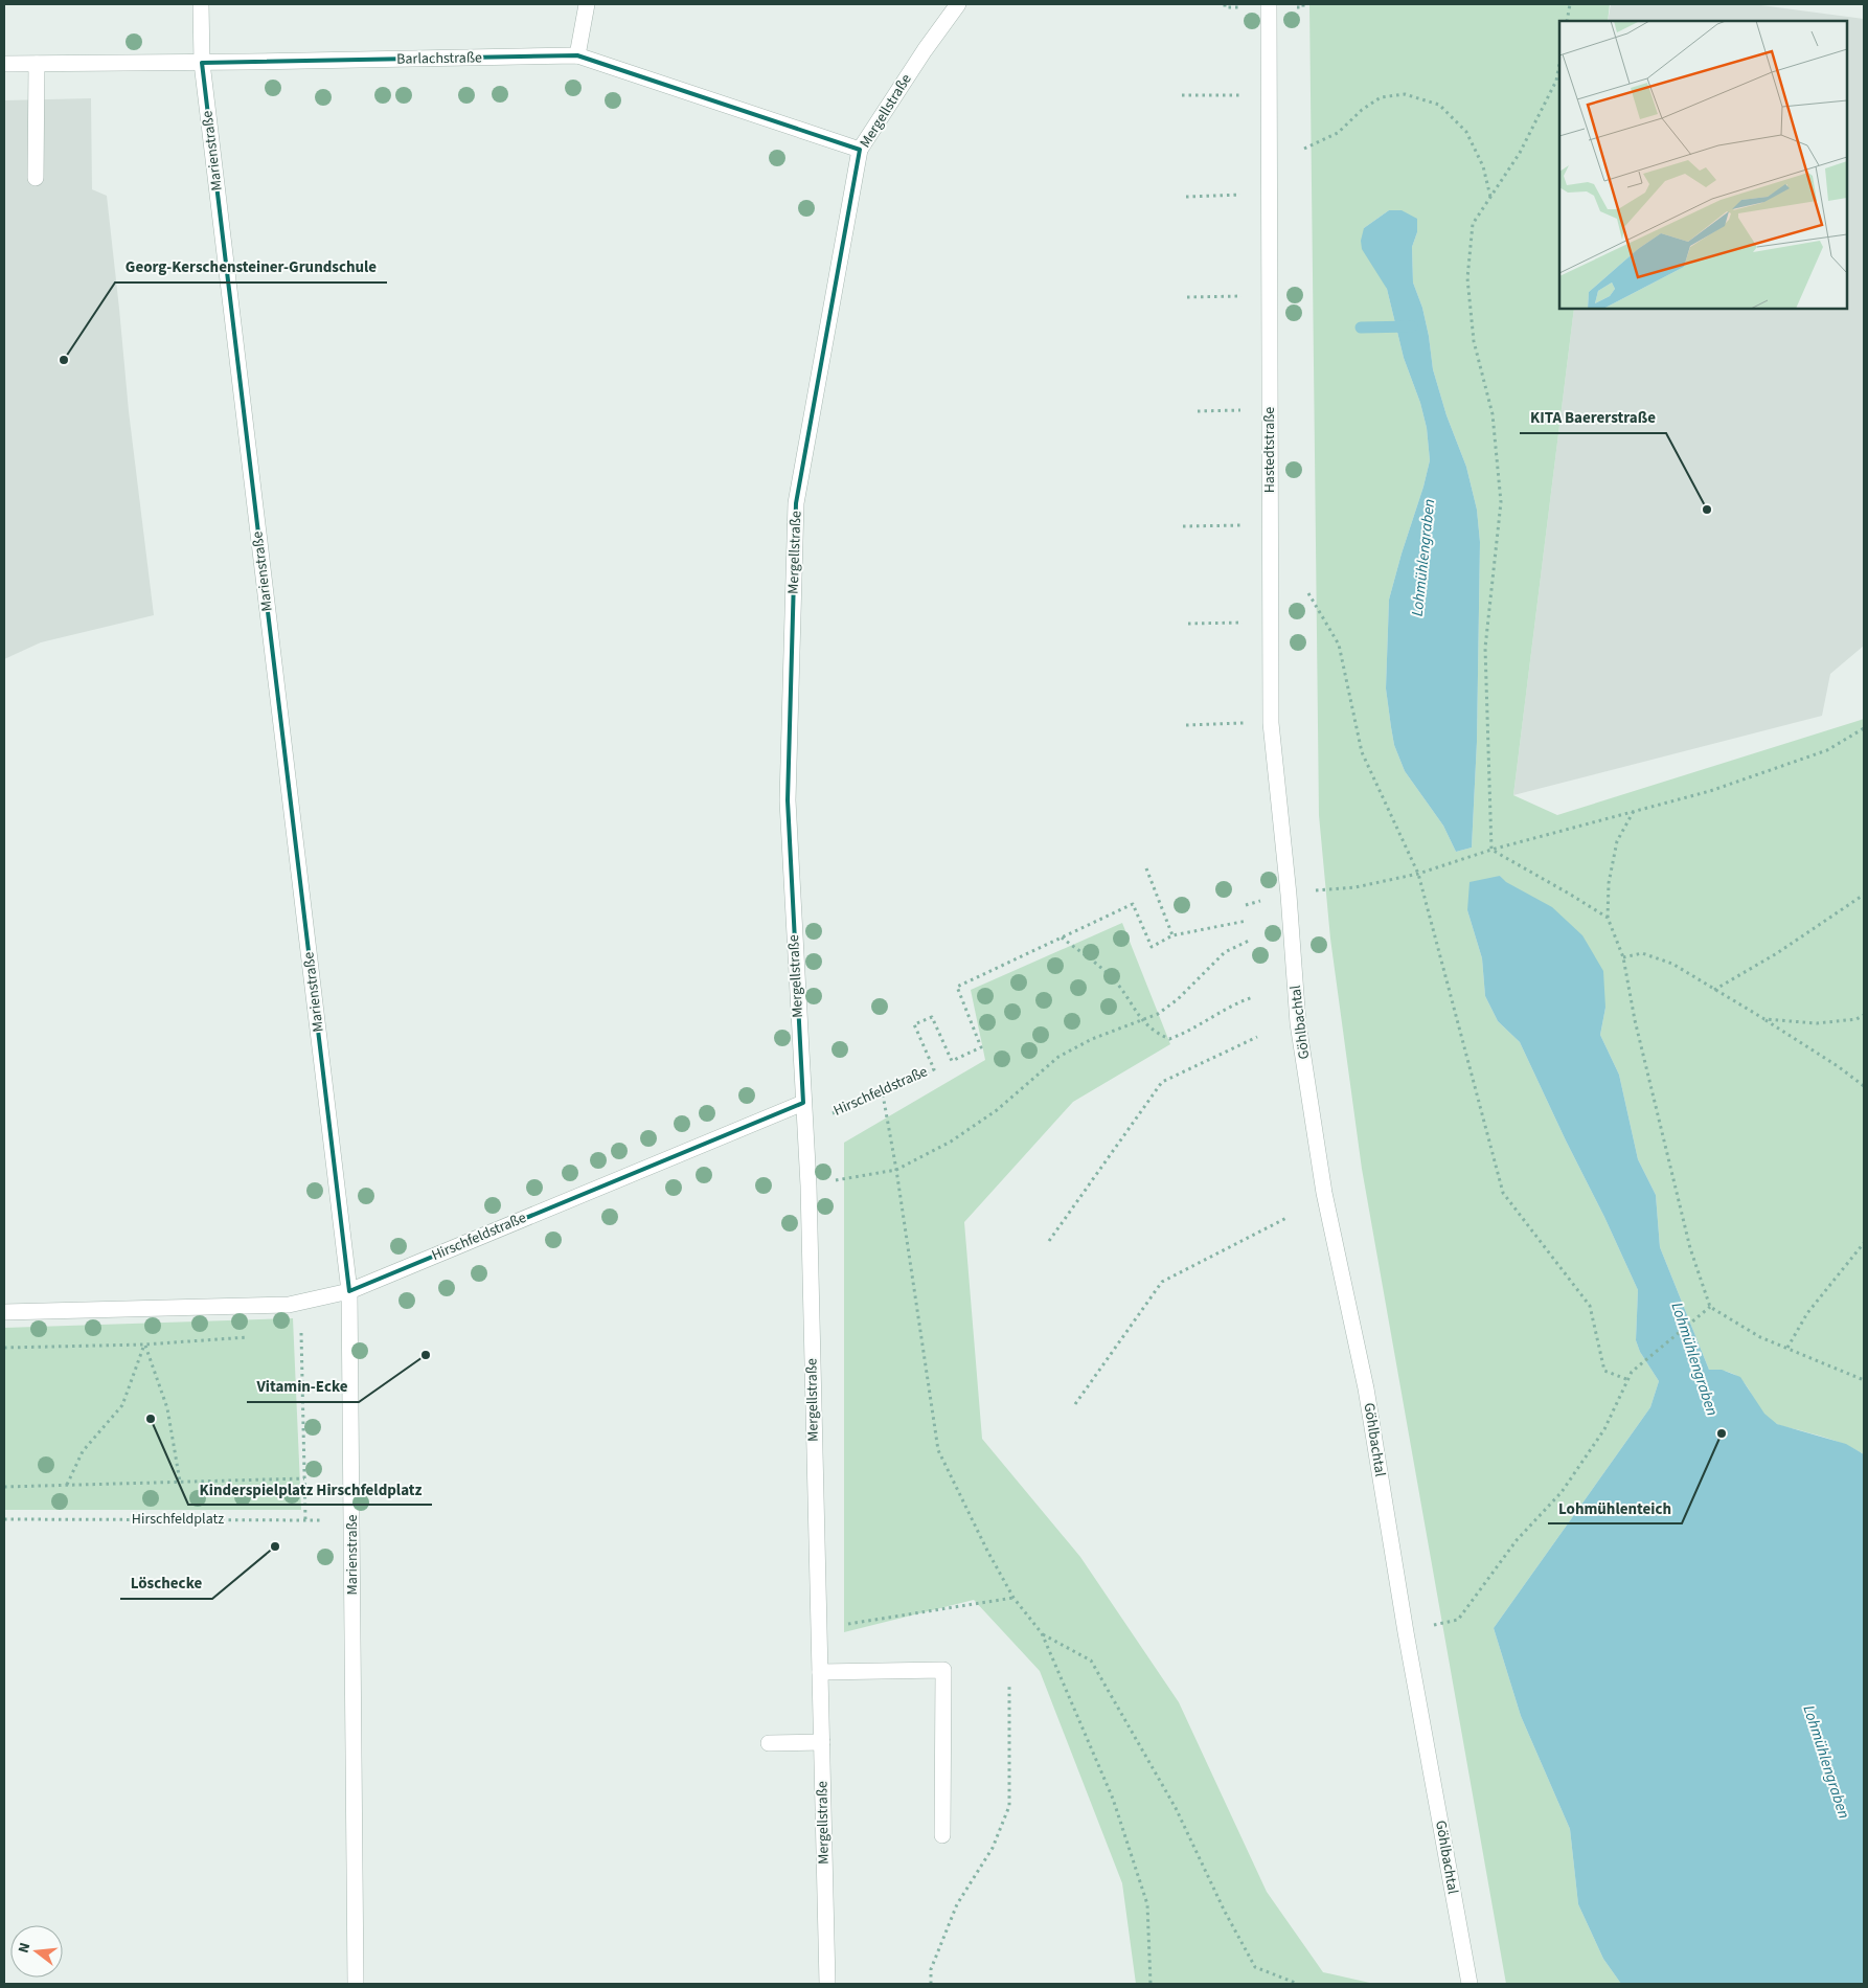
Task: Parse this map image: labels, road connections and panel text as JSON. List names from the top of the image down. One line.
{"streets":{"street":["Barlachstraße","Mergellstraße","Marienstraße","Hastedtstraße","Göhlbachtal","Hirschfeldstraße"],"path":["Hirschfeldplatz"]},"crossings":[["Barlachstraße","Mergellstraße"],["Barlachstraße","Marienstraße"],["Mergellstraße","Hirschfeldstraße"],["Marienstraße","Hirschfeldstraße"],["Marienstraße","Hirschfeldplatz"],["Hastedtstraße","Göhlbachtal"]],"water":["Lohmühlengraben"],"places":["Georg-Kerschensteiner-Grundschule","KITA Baererstraße","Vitamin-Ecke","Kinderspielplatz Hirschfeldplatz","Lohmühlenteich","Löschecke"],"north":"left"}
